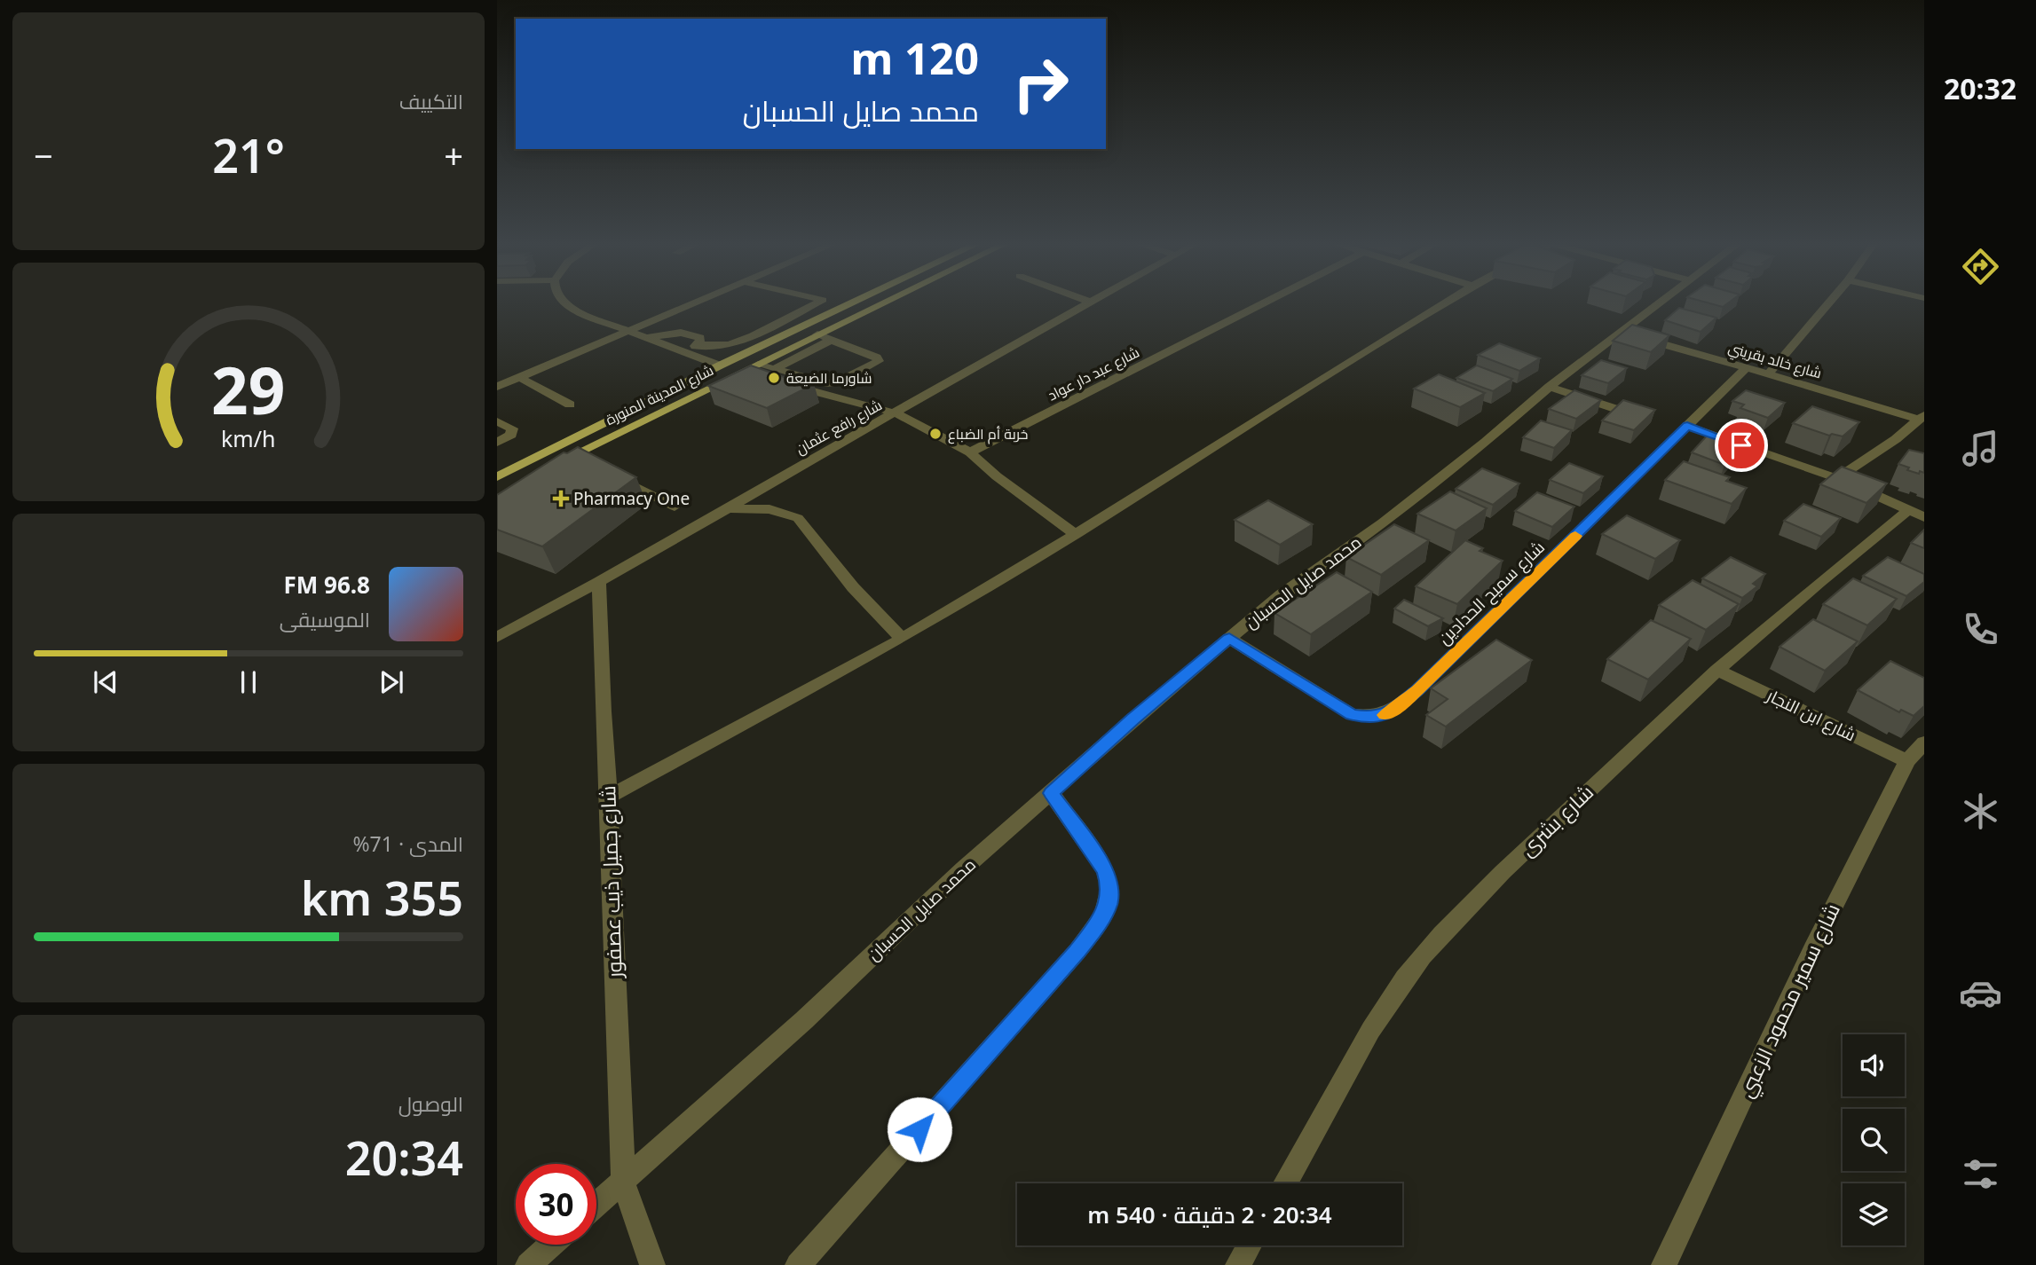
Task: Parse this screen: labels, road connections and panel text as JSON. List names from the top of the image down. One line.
{"streets":{"main road":["شارع المدينة المنورة"],"street":["شارع خالد بقريني","شارع عبد دار عواد","شارع رافع عثمان","محمد صايل الحسبان","شارع سميح الحدادين","شارع ابن النجار","شارع بشرى","شارع جميل ذيب عصفور","شارع سمير محمود الزعبي"]},"crossings":[["شارع خالد بقريني","محمد صايل الحسبان"],["شارع خالد بقريني","شارع سميح الحدادين"],["شارع رافع عثمان","شارع جميل ذيب عصفور"],["محمد صايل الحسبان","شارع سميح الحدادين"],["محمد صايل الحسبان","شارع جميل ذيب عصفور"],["شارع ابن النجار","شارع بشرى"],["شارع ابن النجار","شارع سمير محمود الزعبي"]],"places":{"other":["شاورما الضيعة","خربة أم الضباع"],"health":["Pharmacy One"]},"page":{"tabs":"20:32","tile":["التكييف",["المدى · 71%","355 km"],["الوصول","20:34"]],"turn":["120 m","محمد صايل الحسبان"],"heat":["−","21°","+"],"song":["96.8 FM","الموسيقى"],"limit":"30","trip":"20:34 · 2 دقيقة · 540 m","gauge":["29","km/h"]}}
